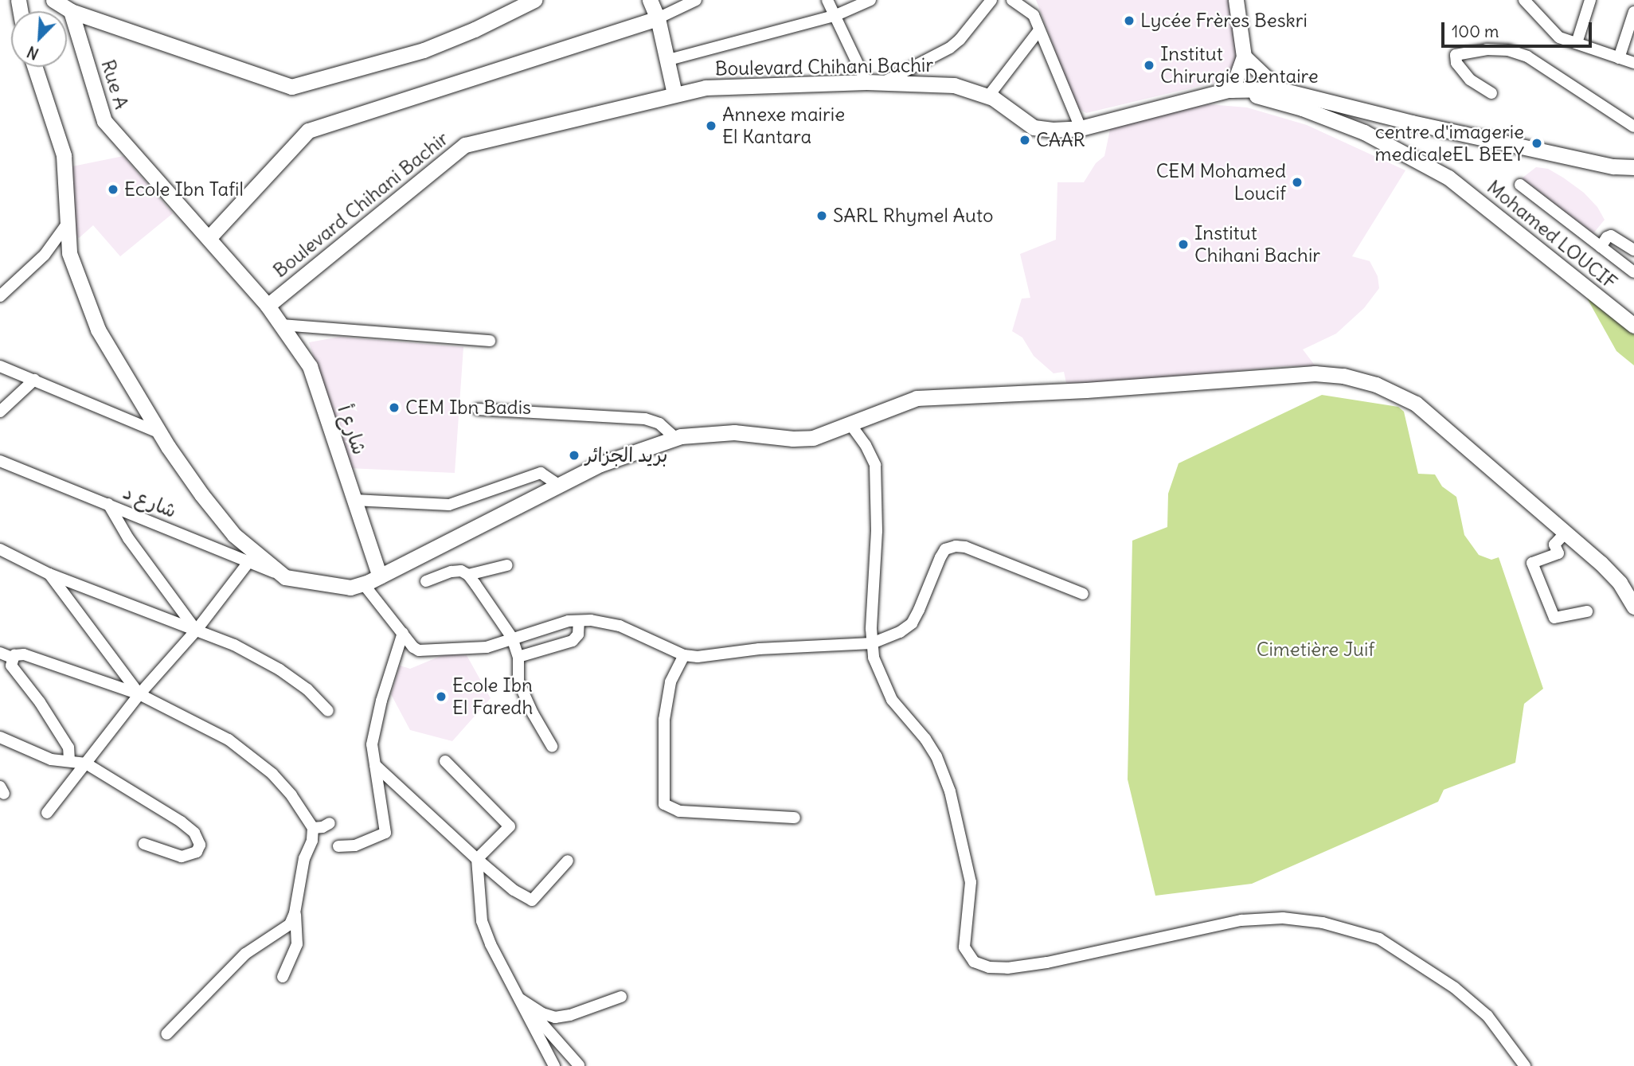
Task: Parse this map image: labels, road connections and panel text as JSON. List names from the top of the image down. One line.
{"streets":{"main road":["Boulevard Chihani Bachir","Rue A","Mohamed LOUCIF","شارع أ"],"street":["شارع د"]},"crossings":[["Boulevard Chihani Bachir","Mohamed LOUCIF"],["Boulevard Chihani Bachir","شارع أ"],["Rue A","شارع أ"]],"parks":["Cimetière Juif"],"places":["Lycée Frères Beskri","Institut Chirurgie Dentaire","Annexe mairie El Kantara","CAAR","centre d'imagerie medicaleEL BEEY","CEM Mohamed Loucif","Ecole Ibn Tafil","SARL Rhymel Auto","Institut Chihani Bachir","CEM Ibn Badis","بريد الجزائر","Ecole Ibn El Faredh"],"scale_bar":"100 m","north":"bottom left"}
